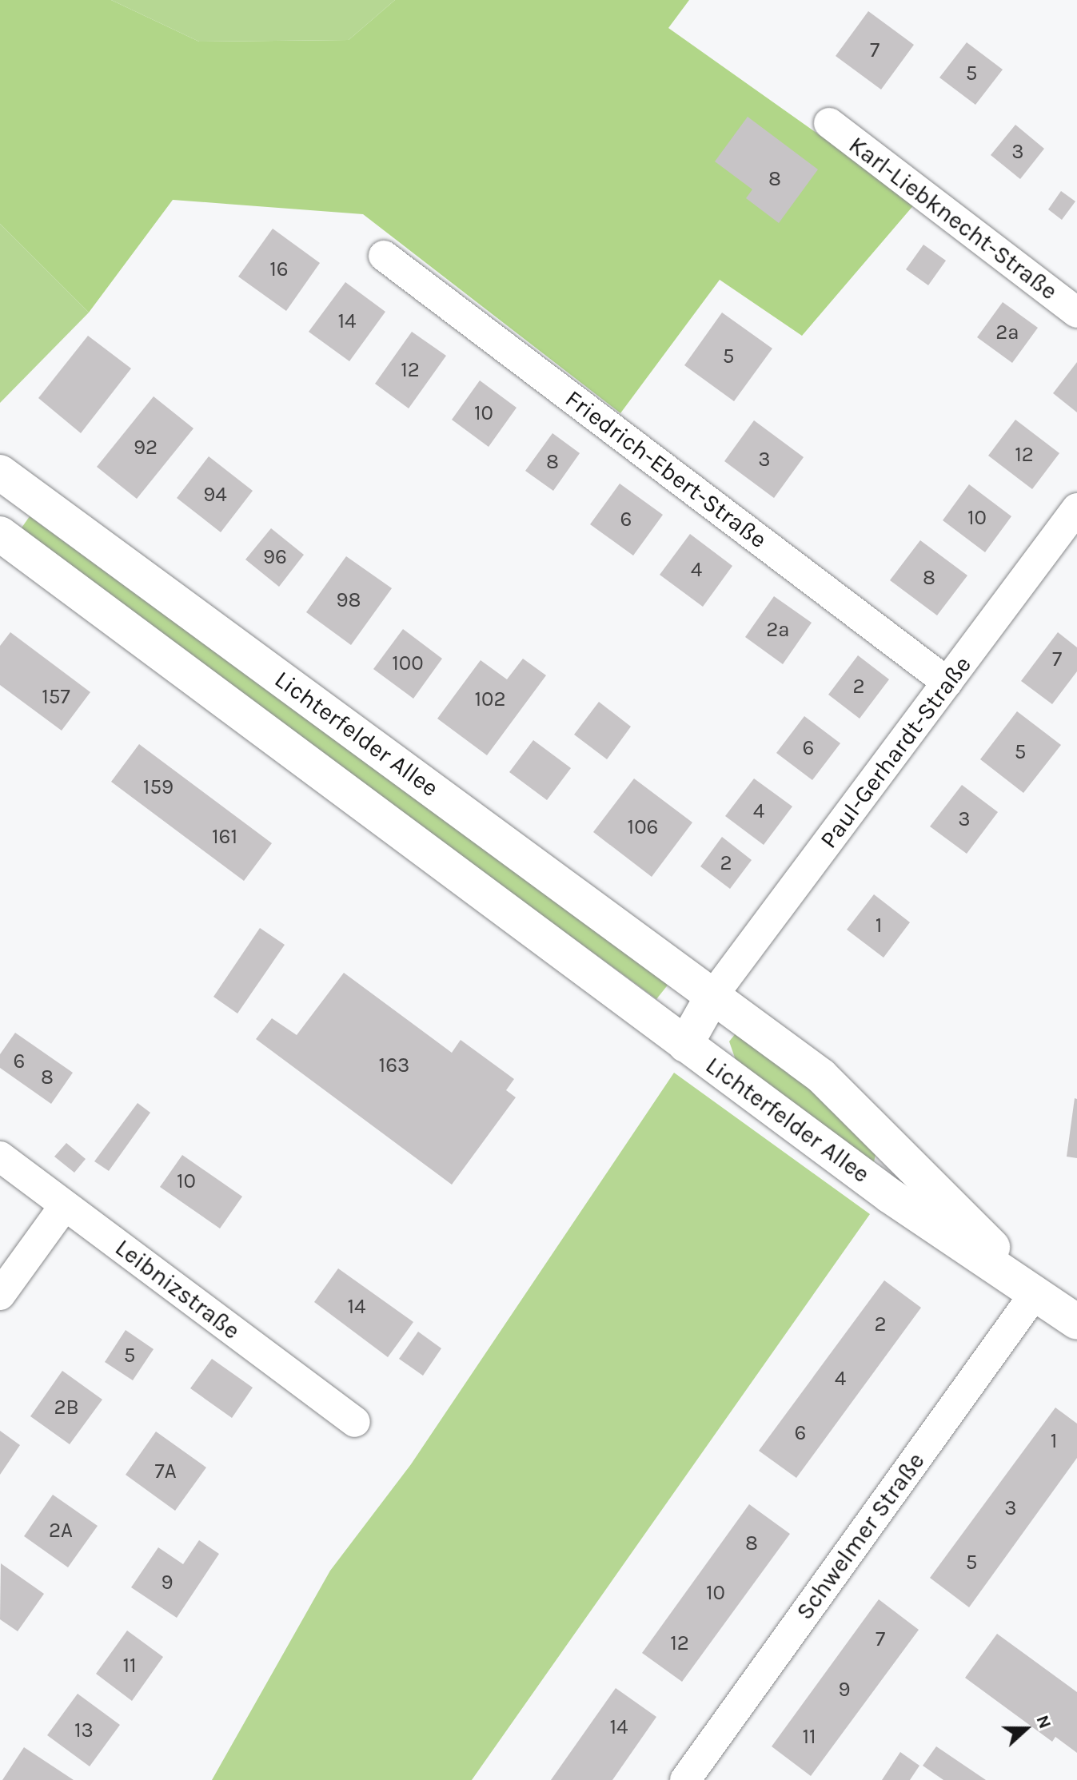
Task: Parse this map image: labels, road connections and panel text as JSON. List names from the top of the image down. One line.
{"streets":{"main road":["Lichterfelder Allee"],"street":["Karl-Liebknecht-Straße","Friedrich-Ebert-Straße","Paul-Gerhardt-Straße","Leibnizstraße","Schwelmer Straße"]},"crossings":[["Friedrich-Ebert-Straße","Paul-Gerhardt-Straße"],["Lichterfelder Allee","Paul-Gerhardt-Straße"],["Lichterfelder Allee","Schwelmer Straße"]],"house_numbers":["7","5","3","8","16","14","2a","5","12","10","92","12","3","8","94","10","6","96","4","8","98","2a","7","100","2","157","102","6","5","159","4","3","106","161","2","1","6","163","8","10","14","2","5","4","2B","6","1","7A","3","2A","8","5","9","10","7","12","11","9","14","13","11"],"north":"right"}
